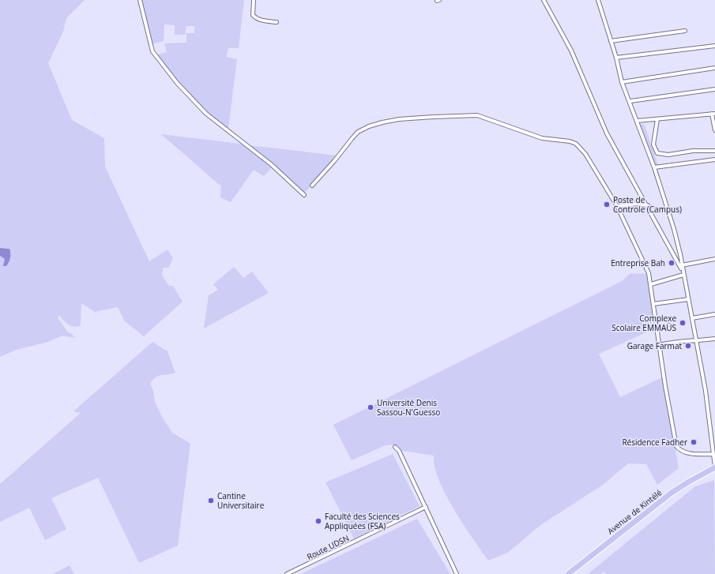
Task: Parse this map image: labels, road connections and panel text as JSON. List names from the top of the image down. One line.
{"streets":{"main road":["Avenue de Kintélé"],"street":["Route UDSN"]},"places":["Poste de Controle (Campus)","Entreprise Bah","Complexe Scolaire EMMAÜS","Garage Farmat","Université Denis Sassou-N'Guesso","Résidence Fadher","Cantine Universitaire","Faculté des Sciences Appliquées (FSA)"]}
